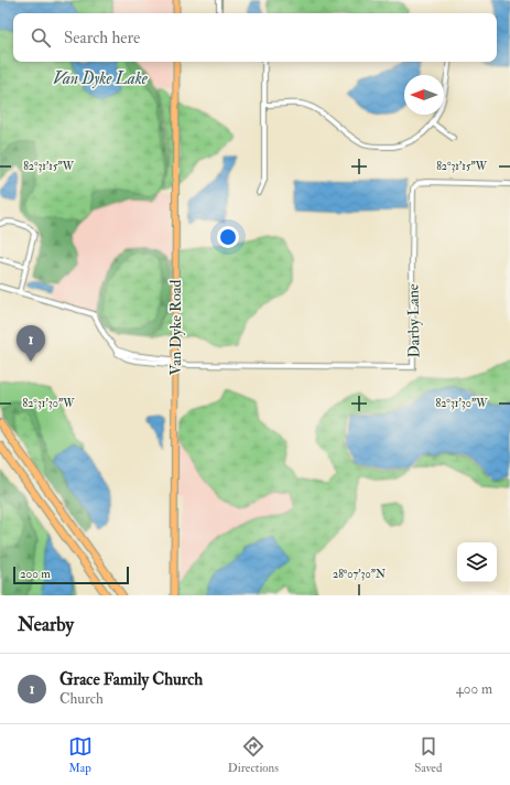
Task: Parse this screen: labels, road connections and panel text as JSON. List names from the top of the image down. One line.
{"streets":{"main road":["Van Dyke Road"],"street":["Darby Lane"]},"crossings":[["Darby Lane","Van Dyke Road"]],"water":["Van Dyke Lake"],"scale_bar":"200 m","north":"left","page":{"search":"Search here","pins":"1","scale":"200 m","heading":"Nearby","list":[{"mark":"1","name":"Grace Family Church","note":"Church","value":"400 m"}],"nav":["Map","Directions","Saved"]},"coordinates":["82°31'15\"W","82°31'30\"W","28°07'30\"N"]}
